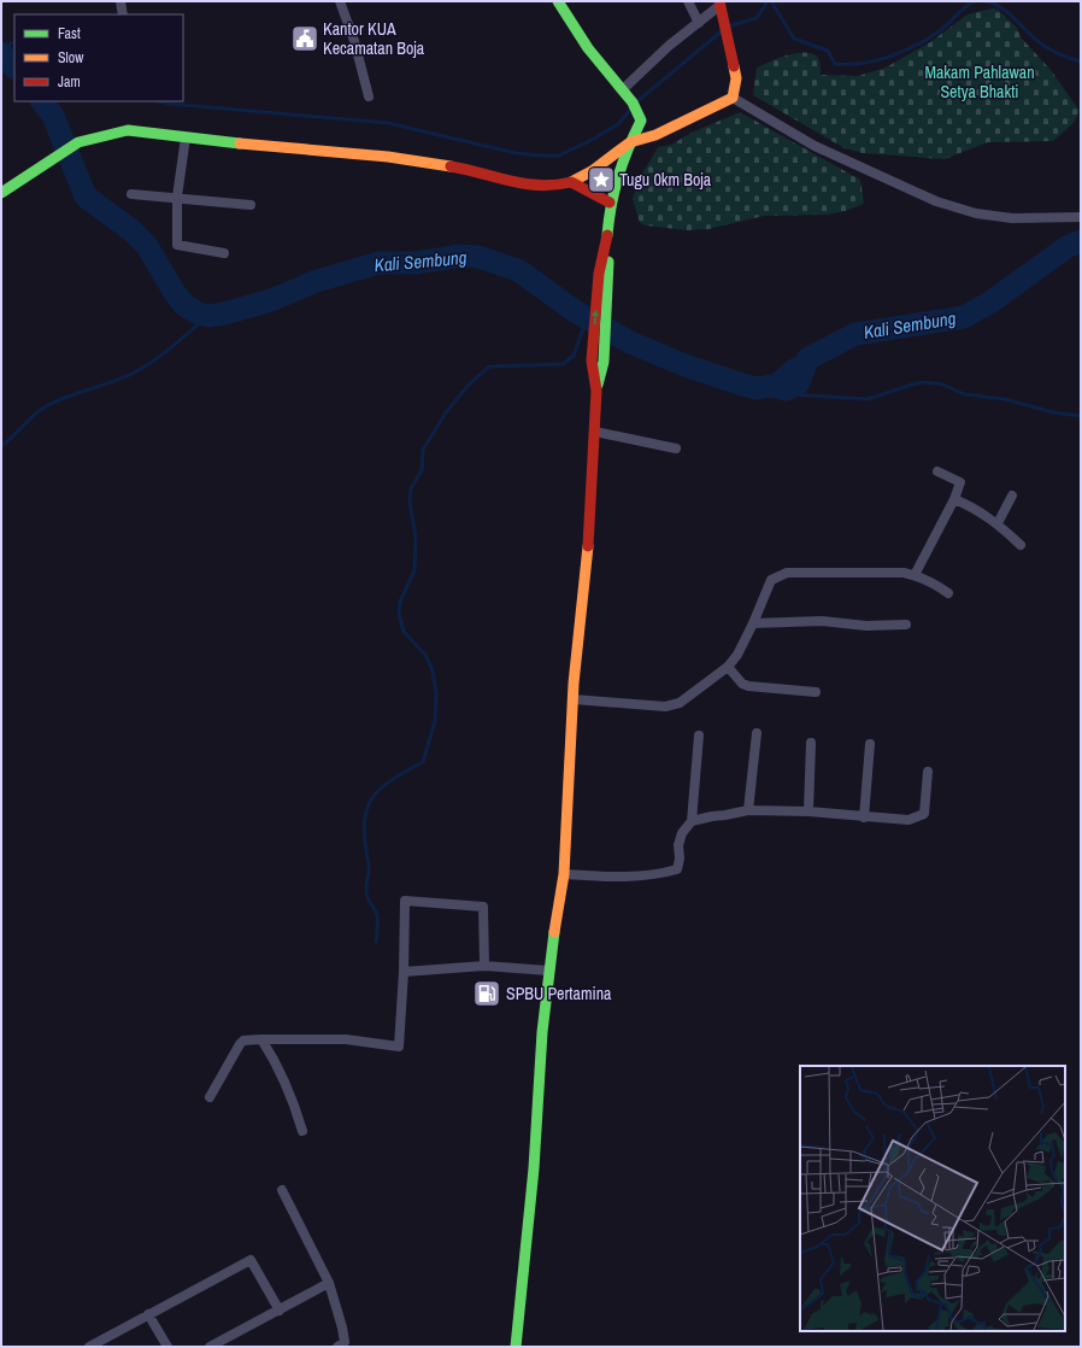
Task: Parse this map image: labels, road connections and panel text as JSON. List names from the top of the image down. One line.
{"water":["Kali Sembung"],"parks":["Makam Pahlawan Setya Bhakti"],"places":{"public building":["Kantor KUA Kecamatan Boja"],"place":["Tugu 0km Boja"],"fuel station":["SPBU Pertamina"]},"legend":["Fast","Slow","Jam"]}
